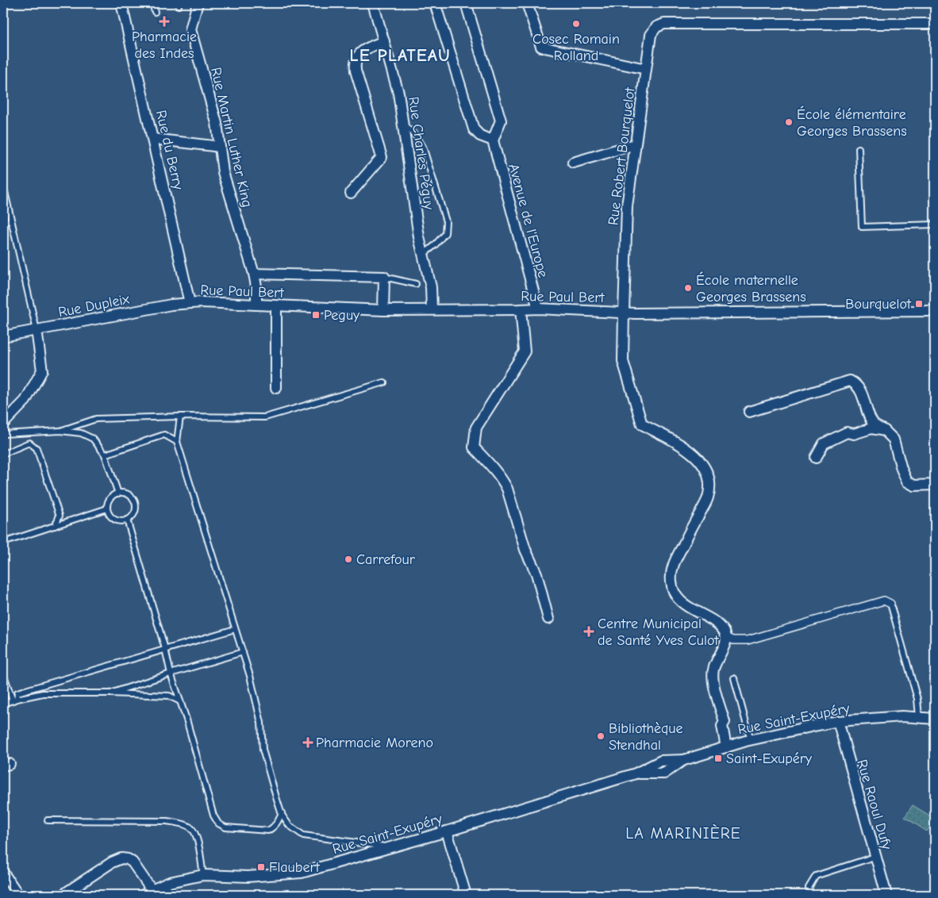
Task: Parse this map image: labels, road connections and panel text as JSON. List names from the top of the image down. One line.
{"streets":{"street":["Rue Martin Luther King","Rue du Berry","Rue Charles Péguy","Rue Robert Bourquelot","Avenue de l'Europe","Rue Paul Bert","Rue Dupleix","Rue Saint-Exupéry","Rue Raoul Dufy"]},"crossings":[["Rue Martin Luther King","Rue Paul Bert"],["Rue du Berry","Rue Paul Bert"],["Rue du Berry","Rue Dupleix"],["Rue Charles Péguy","Rue Paul Bert"],["Rue Robert Bourquelot","Rue Paul Bert"],["Avenue de l'Europe","Rue Paul Bert"],["Rue Paul Bert","Rue Dupleix"],["Rue Saint-Exupéry","Rue Raoul Dufy"]],"districts":["LE PLATEAU","LA MARINIÈRE"],"places":{"health":["Pharmacie des Indes","Centre Municipal de Santé Yves Culot","Pharmacie Moreno"],"other":["Cosec Romain Rolland","École élémentaire Georges Brassens","École maternelle Georges Brassens","Carrefour","Bibliothèque Stendhal"],"transit":["Bourquelot","Peguy","Saint-Exupéry","Flaubert"]}}
